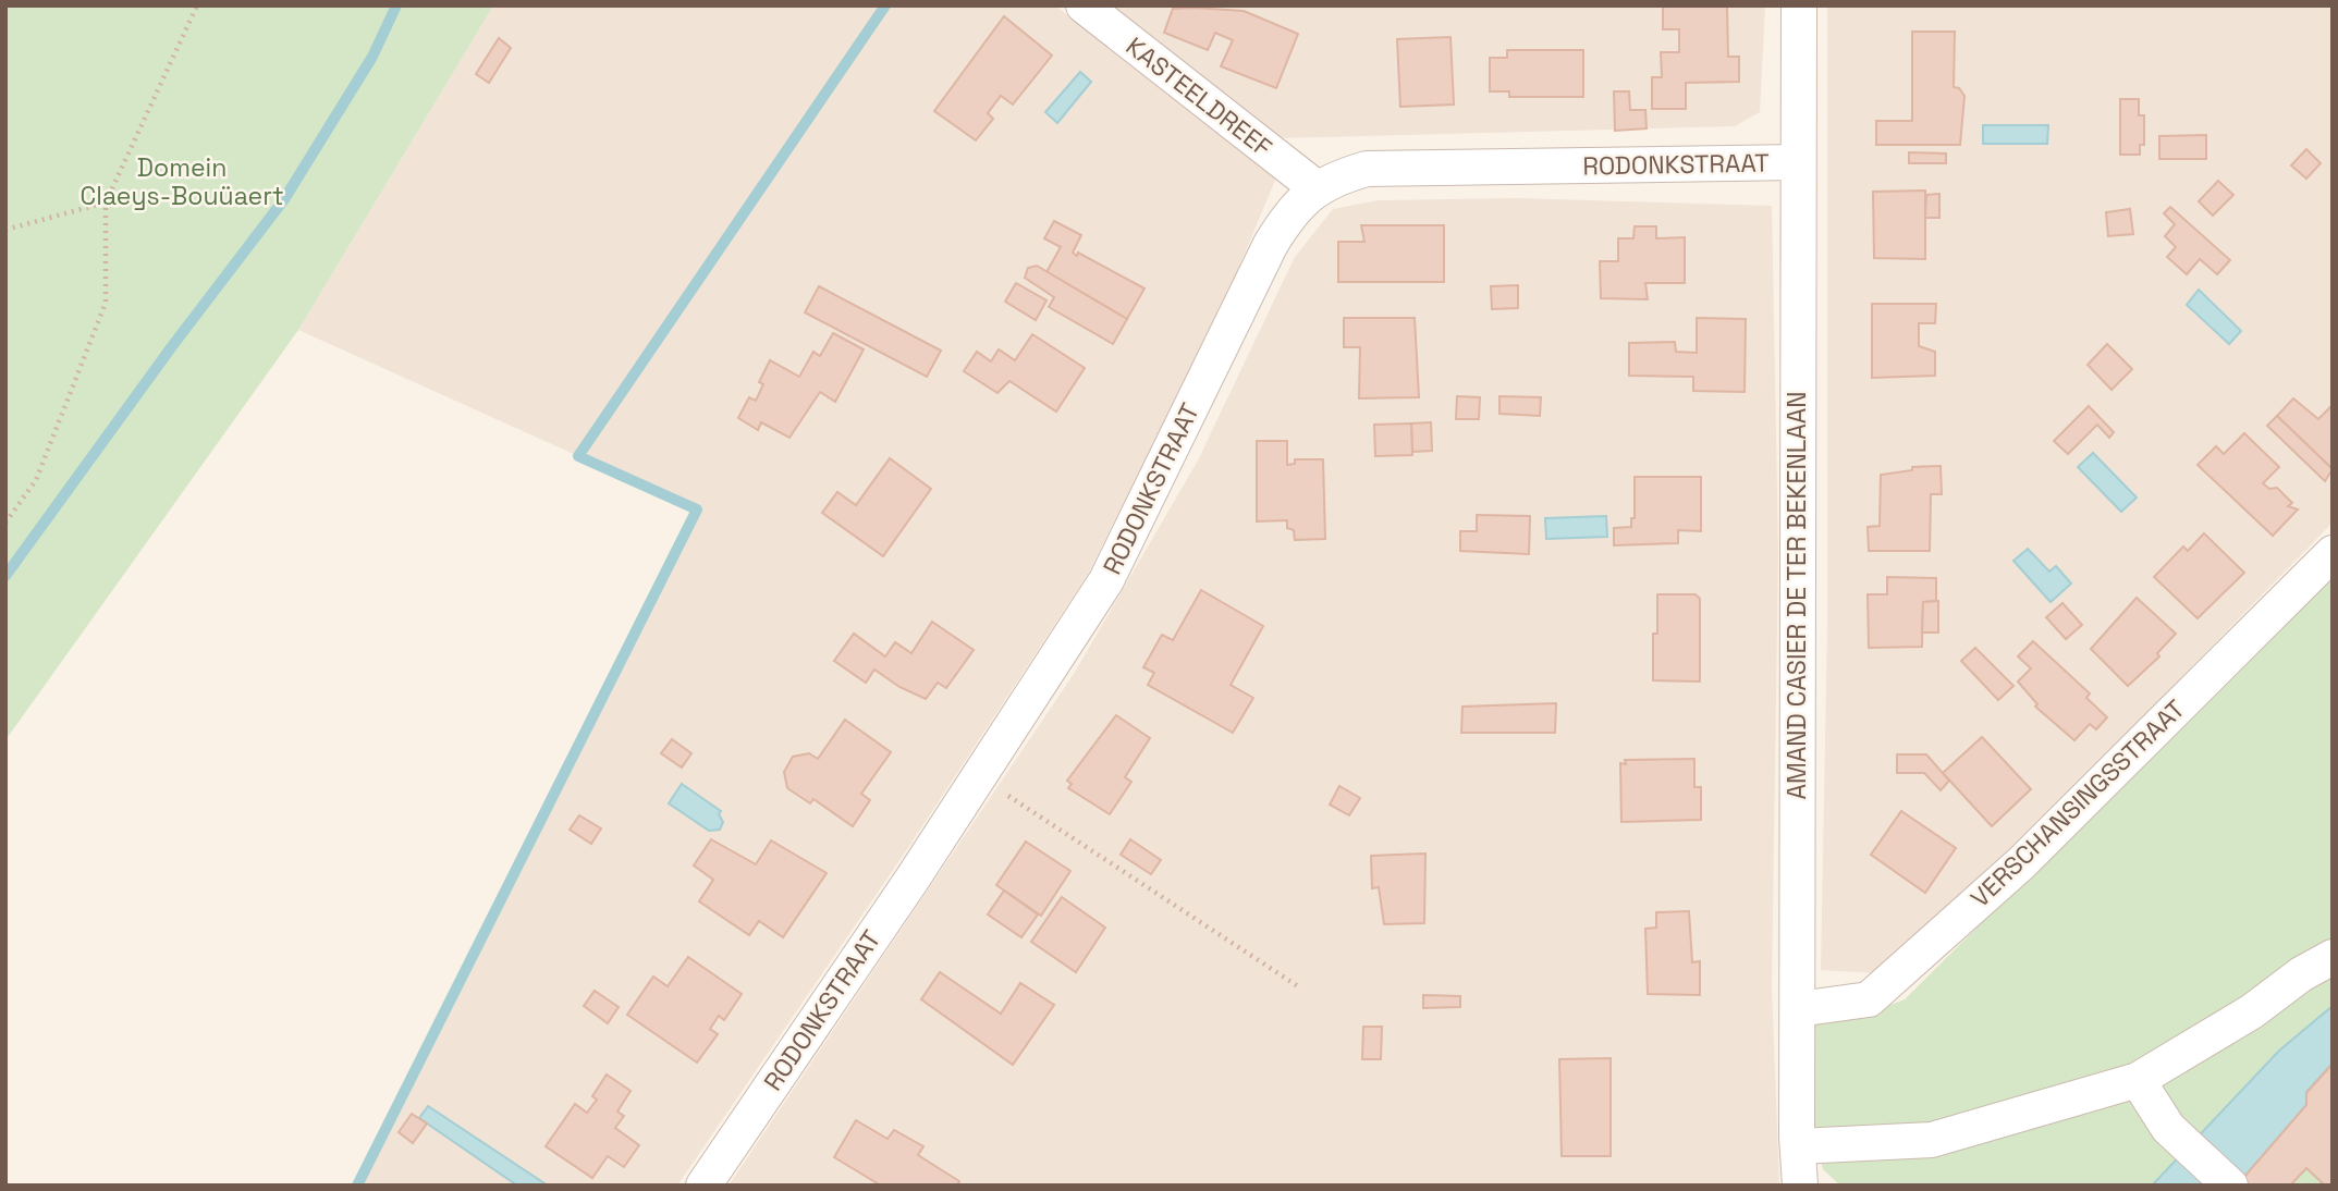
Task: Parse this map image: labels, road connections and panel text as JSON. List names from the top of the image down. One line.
{"streets":{"street":["KASTEELDREEF","RODONKSTRAAT","AMAND CASIER DE TER BEKENLAAN","VERSCHANSINGSSTRAAT"]},"crossings":[["KASTEELDREEF","RODONKSTRAAT"],["RODONKSTRAAT","AMAND CASIER DE TER BEKENLAAN"],["AMAND CASIER DE TER BEKENLAAN","VERSCHANSINGSSTRAAT"]],"parks":["Domein Claeys-Bouüaert"]}
